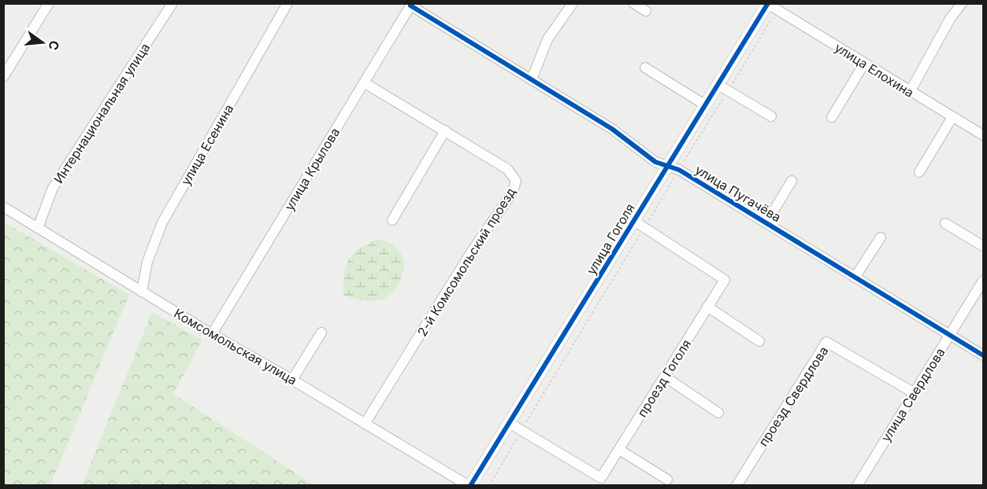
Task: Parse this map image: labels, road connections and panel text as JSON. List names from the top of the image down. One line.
{"streets":{"street":["улица Елохина","Интернациональная улица","улица Есенина","улица Крылова","улица Пугачёва","улица Гоголя","2-й Комсомольский проезд","Комсомольская улица","проезд Гоголя","улица Свердлова","проезд Свердлова"]},"crossings":[["улица Елохина","улица Гоголя"],["Интернациональная улица","Комсомольская улица"],["улица Есенина","Комсомольская улица"],["улица Крылова","улица Пугачёва"],["улица Крылова","2-й Комсомольский проезд"],["улица Крылова","Комсомольская улица"],["улица Пугачёва","улица Гоголя"],["улица Пугачёва","улица Свердлова"],["улица Гоголя","Комсомольская улица"],["улица Гоголя","проезд Гоголя"],["2-й Комсомольский проезд","Комсомольская улица"],["улица Свердлова","проезд Свердлова"]],"north":"right"}
